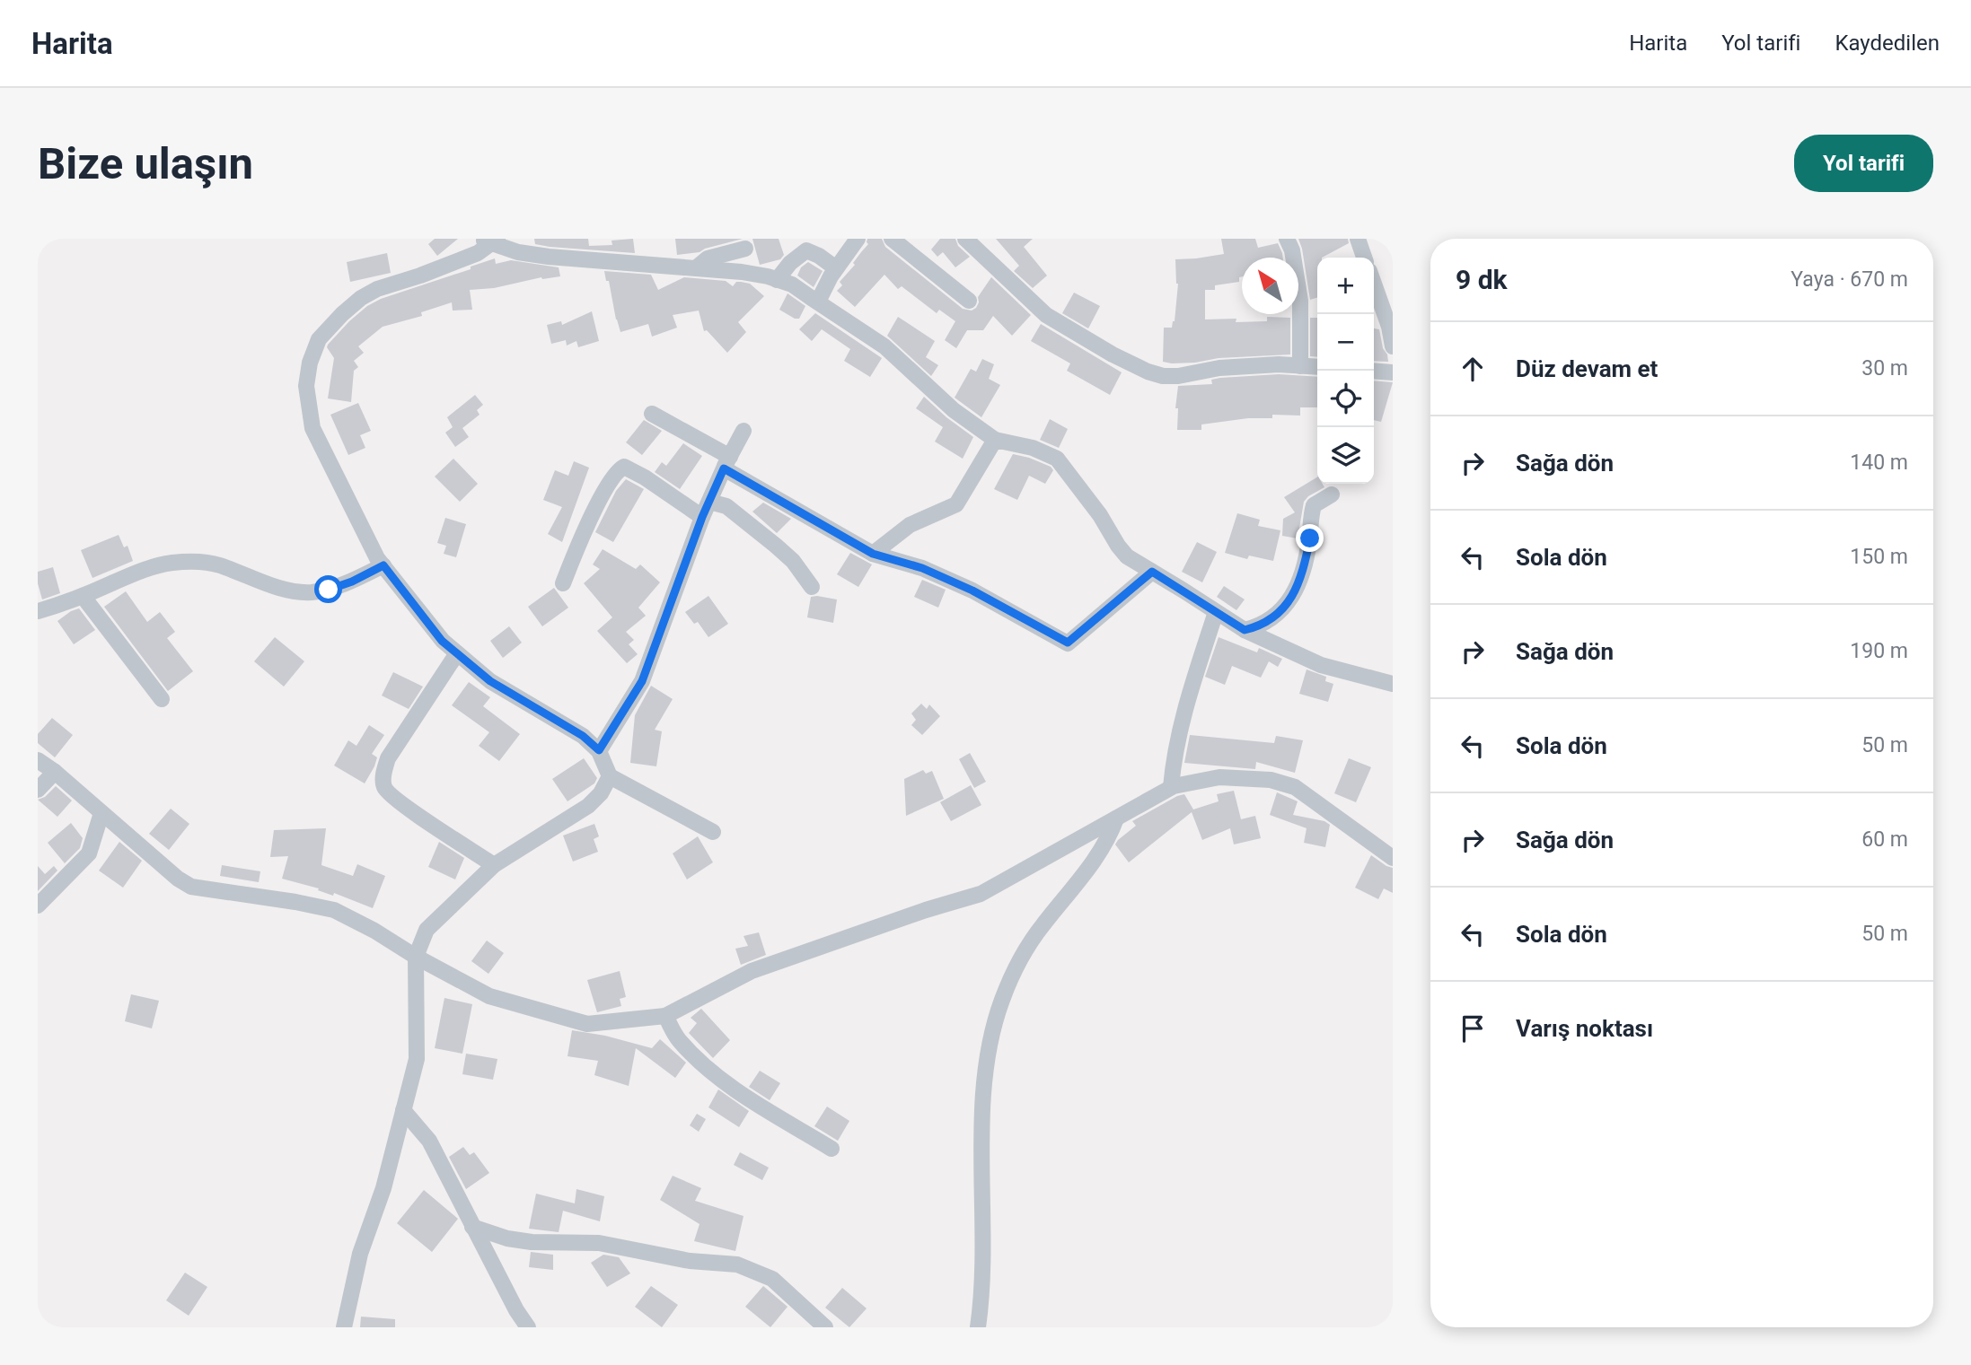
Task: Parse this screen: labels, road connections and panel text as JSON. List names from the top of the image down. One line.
{"north":"top left","page":{"header":"Harita","nav":["Harita","Yol tarifi","Kaydedilen"],"buttons":"Yol tarifi","title":"Bize ulaşın","heading":["9 dk","Yaya · 670 m"],"map_buttons":["+","−"],"list":[["Düz devam et","30 m"],["Sağa dön","140 m"],["Sola dön","150 m"],["Sağa dön","190 m"],["Sola dön","50 m"],["Sağa dön","60 m"],["Sola dön","50 m"],"Varış noktası"]}}
